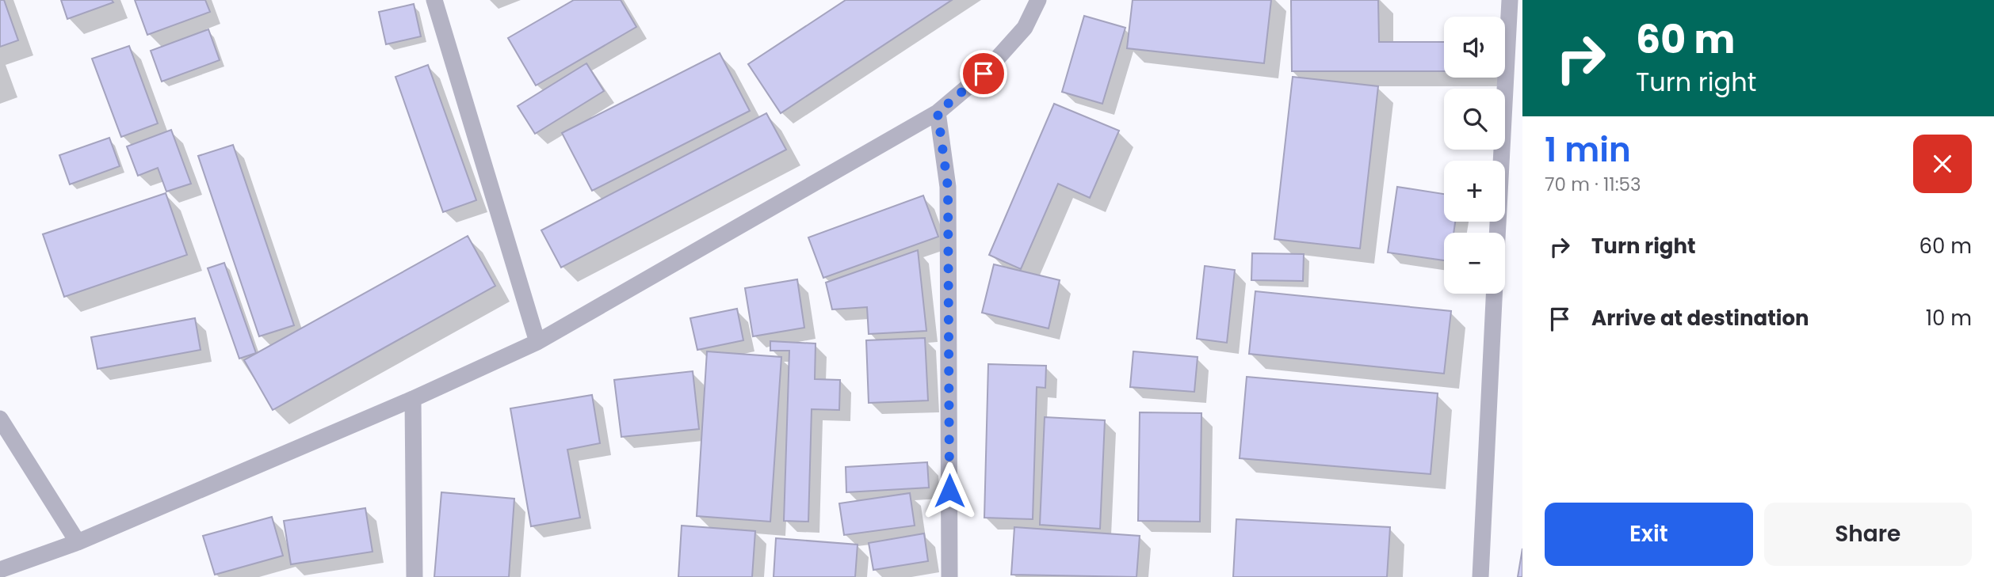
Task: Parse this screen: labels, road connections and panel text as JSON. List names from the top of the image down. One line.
{"page":{"turn":["60 m","Turn right"],"map_buttons":["+","−"],"heading":["1 min","70 m · 11:53"],"list":[{"name":"Turn right","value":"60 m"},{"name":"Arrive at destination","value":"10 m"}],"buttons":["Exit","Share"]}}
